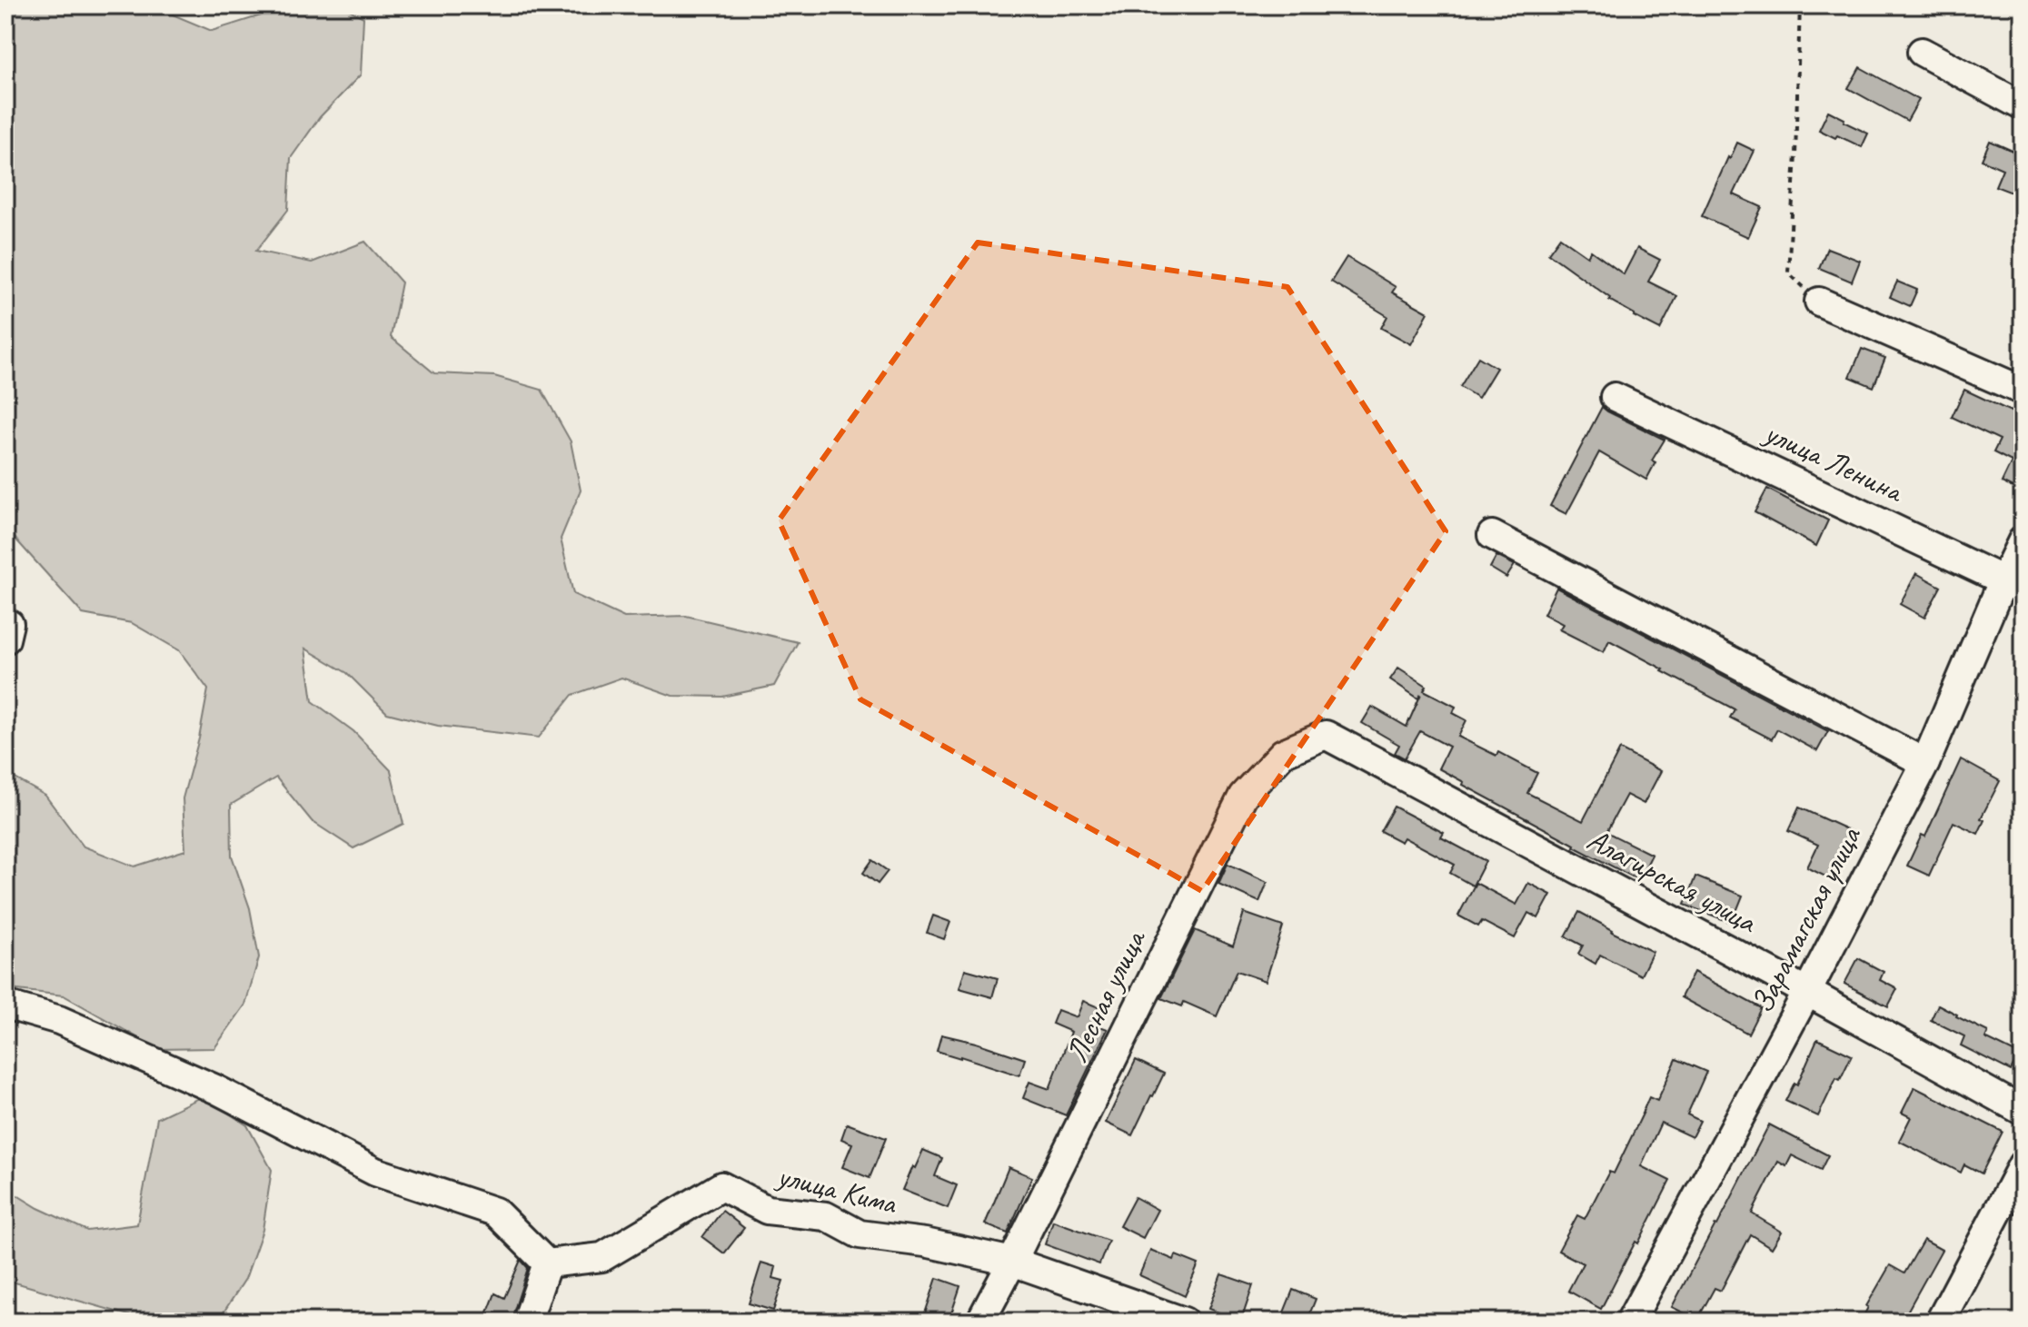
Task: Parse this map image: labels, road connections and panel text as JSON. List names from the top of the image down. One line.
{"streets":{"street":["улица Ленина","Алагирская улица","Зарамагская улица","Лесная улица","улица Кима"]},"crossings":[["улица Ленина","Зарамагская улица"],["Алагирская улица","Зарамагская улица"],["Алагирская улица","Лесная улица"],["Лесная улица","улица Кима"]]}
